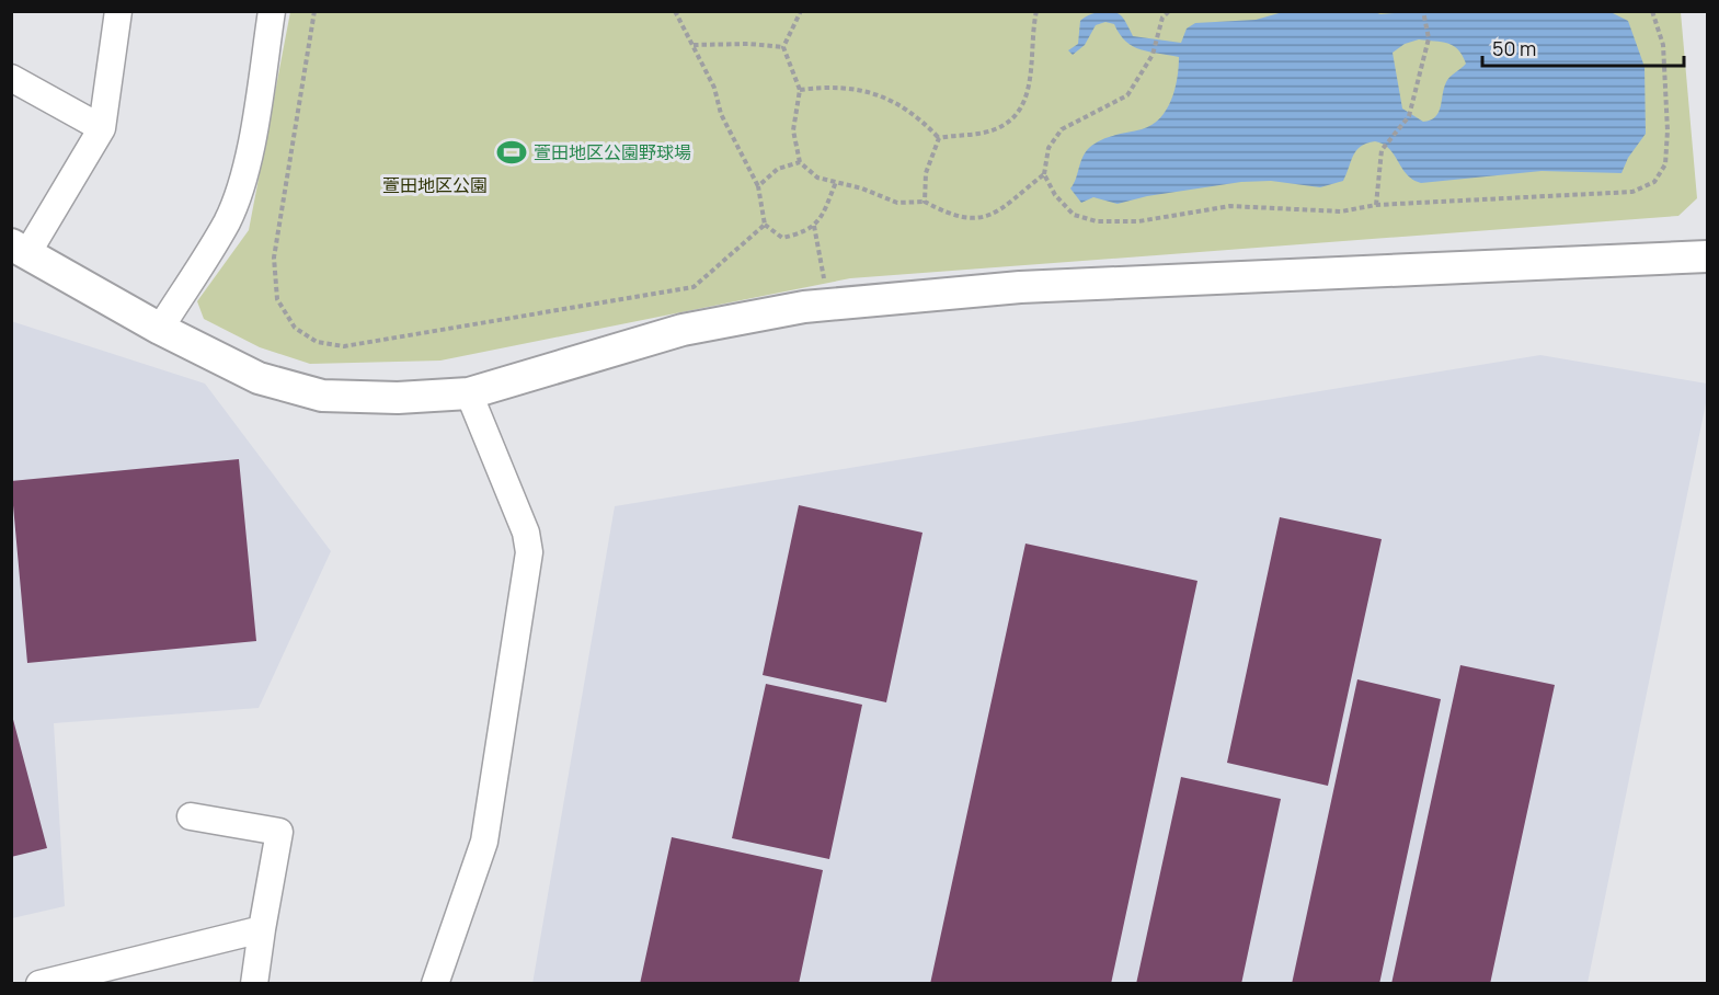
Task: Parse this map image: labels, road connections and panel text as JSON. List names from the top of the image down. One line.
{"parks":["萱田地区公園"],"places":{"sports":["萱田地区公園野球場"]},"scale_bar":"50 m"}
